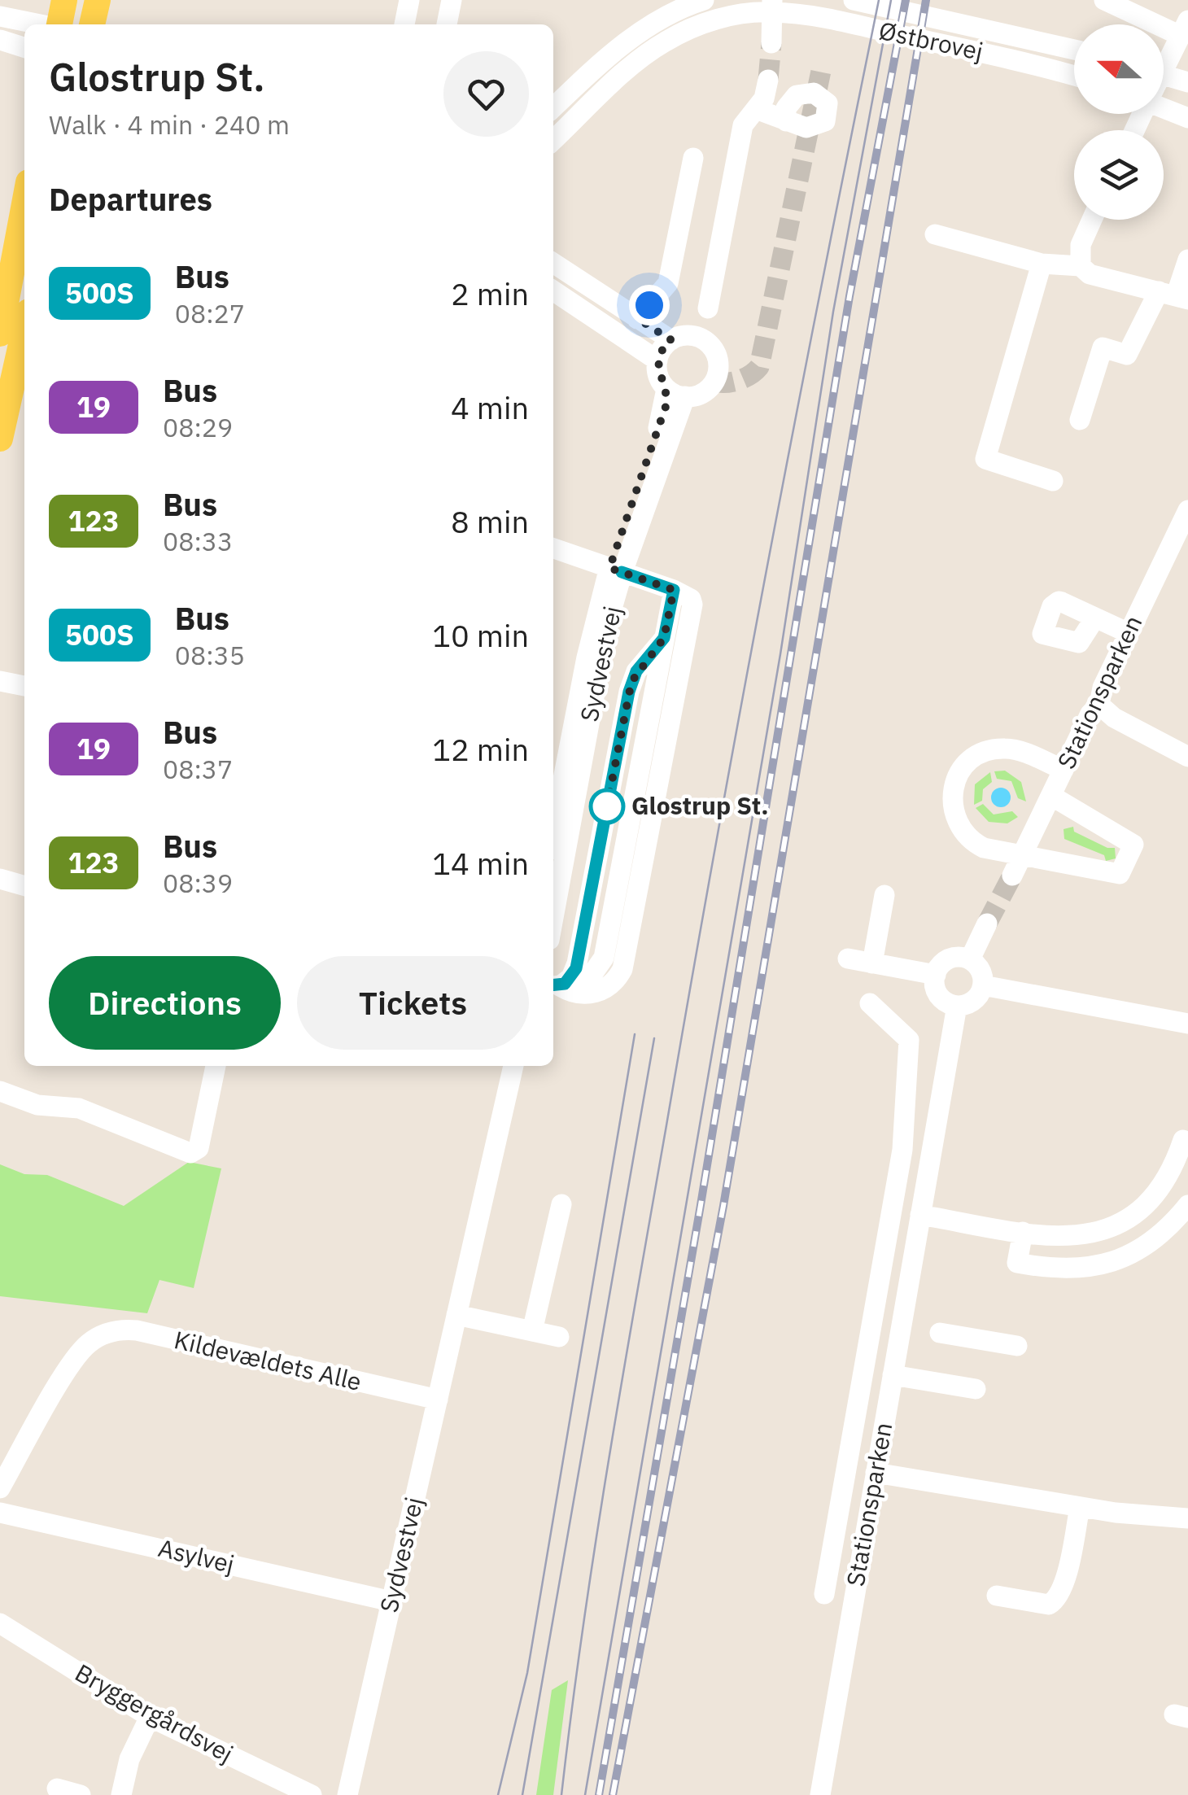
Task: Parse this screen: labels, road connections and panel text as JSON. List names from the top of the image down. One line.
{"streets":{"street":["Østbrovej","Sydvestvej","Stationsparken","Kildevældets Alle","Asylvej","Bryggergårdsvej"]},"crossings":[["Sydvestvej","Kildevældets Alle"],["Sydvestvej","Asylvej"]],"places":["Glostrup St."],"lines":["bus line 500S"],"north":"left","page":{"heading":[["Glostrup St.","Walk · 4 min · 240 m"],"Departures"],"list":[{"mark":"500S","name":"Bus","note":"08:27","value":"2 min"},{"mark":"19","name":"Bus","note":"08:29","value":"4 min"},{"mark":"123","name":"Bus","note":"08:33","value":"8 min"},{"mark":"500S","name":"Bus","note":"08:35","value":"10 min"},{"mark":"19","name":"Bus","note":"08:37","value":"12 min"},{"mark":"123","name":"Bus","note":"08:39","value":"14 min"}],"buttons":["Directions","Tickets"]}}
